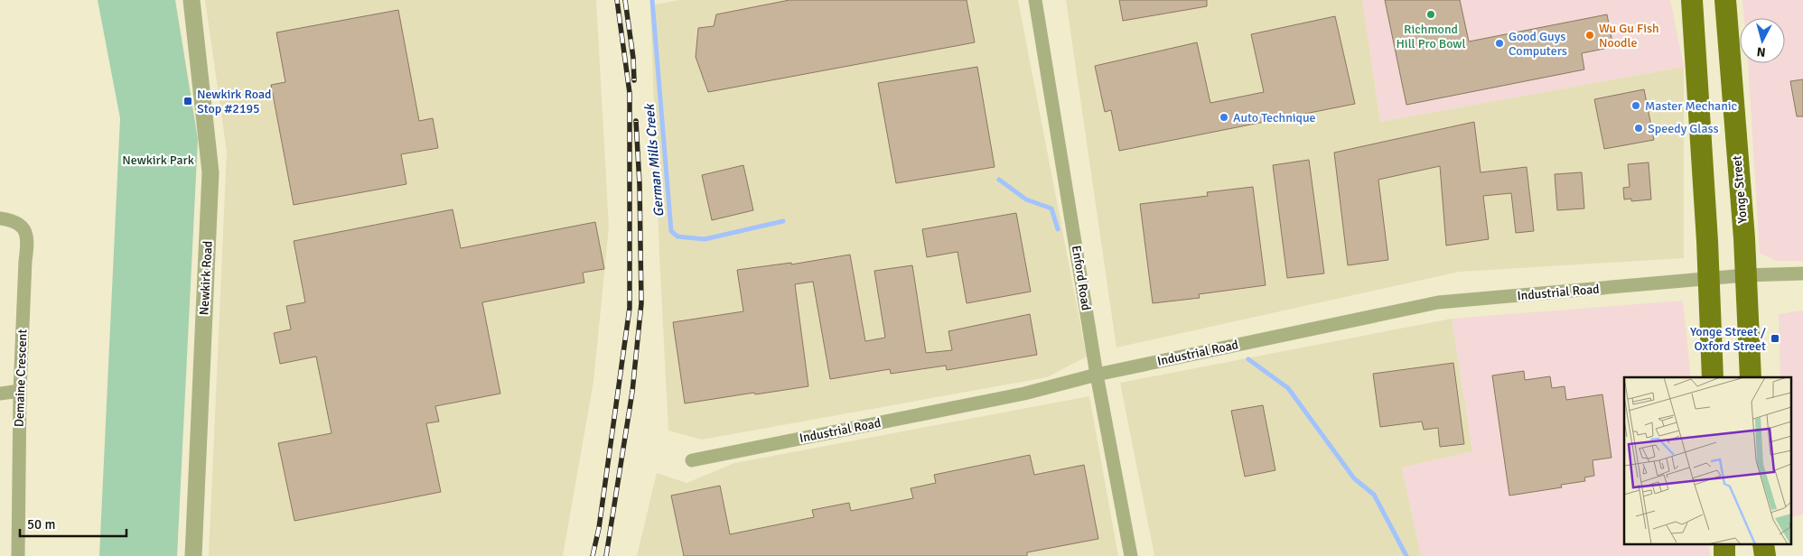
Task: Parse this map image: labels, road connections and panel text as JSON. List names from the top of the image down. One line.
{"streets":{"main road":["Yonge Street"],"street":["Newkirk Road","Enford Road","Industrial Road","Demaine Crescent"]},"crossings":[["Yonge Street","Industrial Road"],["Enford Road","Industrial Road"]],"water":["German Mills Creek"],"parks":["Newkirk Park"],"places":{"other":["Richmond Hill Pro Bowl","Wu Gu Fish Noodle","Good Guys Computers","Master Mechanic","Auto Technique","Speedy Glass"],"transit":["Newkirk Road Stop #2195","Yonge Street / Oxford Street"]},"scale_bar":"50 m","north":"bottom"}
